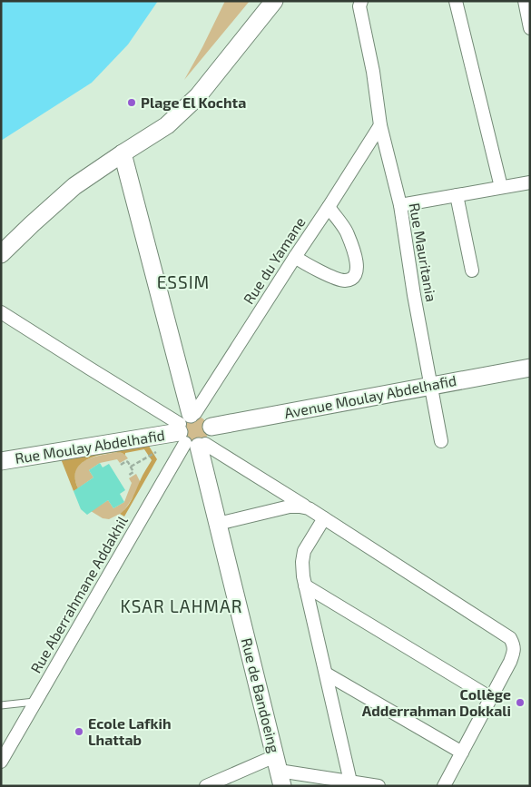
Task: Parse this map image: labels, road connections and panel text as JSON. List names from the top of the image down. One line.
{"streets":{"street":["Rue Mauritania","Rue du Yamane","Avenue Moulay Abdelhafid","Rue Moulay Abdelhafid","Rue Aberrahmane Addakhil","Rue de Bandoeing"]},"crossings":[["Rue Mauritania","Rue du Yamane"],["Rue Mauritania","Avenue Moulay Abdelhafid"],["Rue du Yamane","Avenue Moulay Abdelhafid"],["Rue du Yamane","Rue Moulay Abdelhafid"],["Rue du Yamane","Rue Aberrahmane Addakhil"],["Rue du Yamane","Rue de Bandoeing"],["Avenue Moulay Abdelhafid","Rue Moulay Abdelhafid"],["Avenue Moulay Abdelhafid","Rue Aberrahmane Addakhil"],["Avenue Moulay Abdelhafid","Rue de Bandoeing"],["Rue Moulay Abdelhafid","Rue Aberrahmane Addakhil"],["Rue Moulay Abdelhafid","Rue de Bandoeing"],["Rue Aberrahmane Addakhil","Rue de Bandoeing"]],"districts":["ESSIM","KSAR LAHMAR"],"places":["Plage El Kochta","Collège Adderrahman Dokkali","Ecole Lafkih Lhattab"]}
